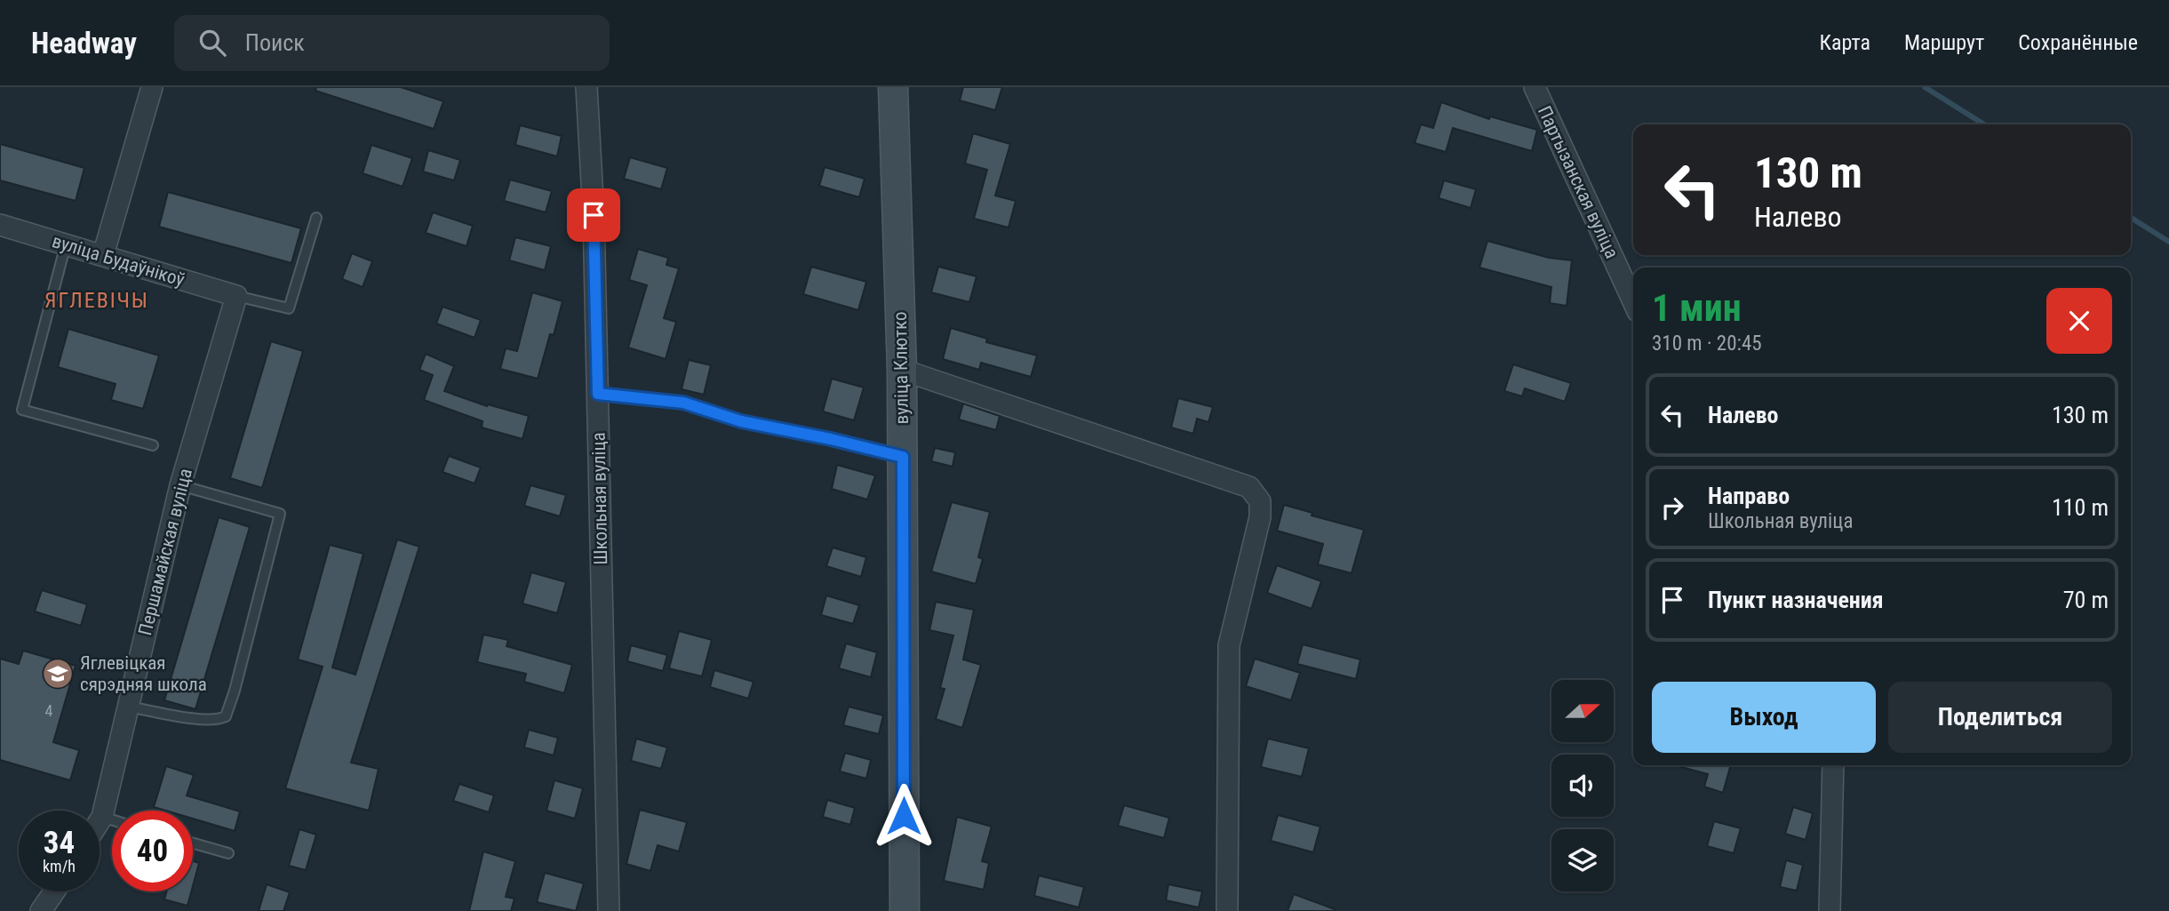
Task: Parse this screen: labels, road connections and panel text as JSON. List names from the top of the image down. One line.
{"streets":{"street":["Партызанская вуліца","вуліца Будаўнікоў","вуліца Клютко","Школьная вуліца","Першамайская вуліца"]},"crossings":[["вуліца Будаўнікоў","Першамайская вуліца"]],"districts":["ЯГЛЕВІЧЫ"],"places":{"school or university":["Яглевіцкая сярэдняя школа"]},"house_numbers":["4"],"north":"right","page":{"header":"Headway","search":"Поиск","nav":["Карта","Маршрут","Сохранённые"],"turn":["130 m","Налево"],"heading":["1 мин","310 m · 20:45"],"list":[{"name":"Налево","value":"130 m"},{"name":"Направо","note":"Школьная вуліца","value":"110 m"},{"name":"Пункт назначения","value":"70 m"}],"buttons":["Выход","Поделиться"],"speed":"34 km/h","limit":"40"}}
